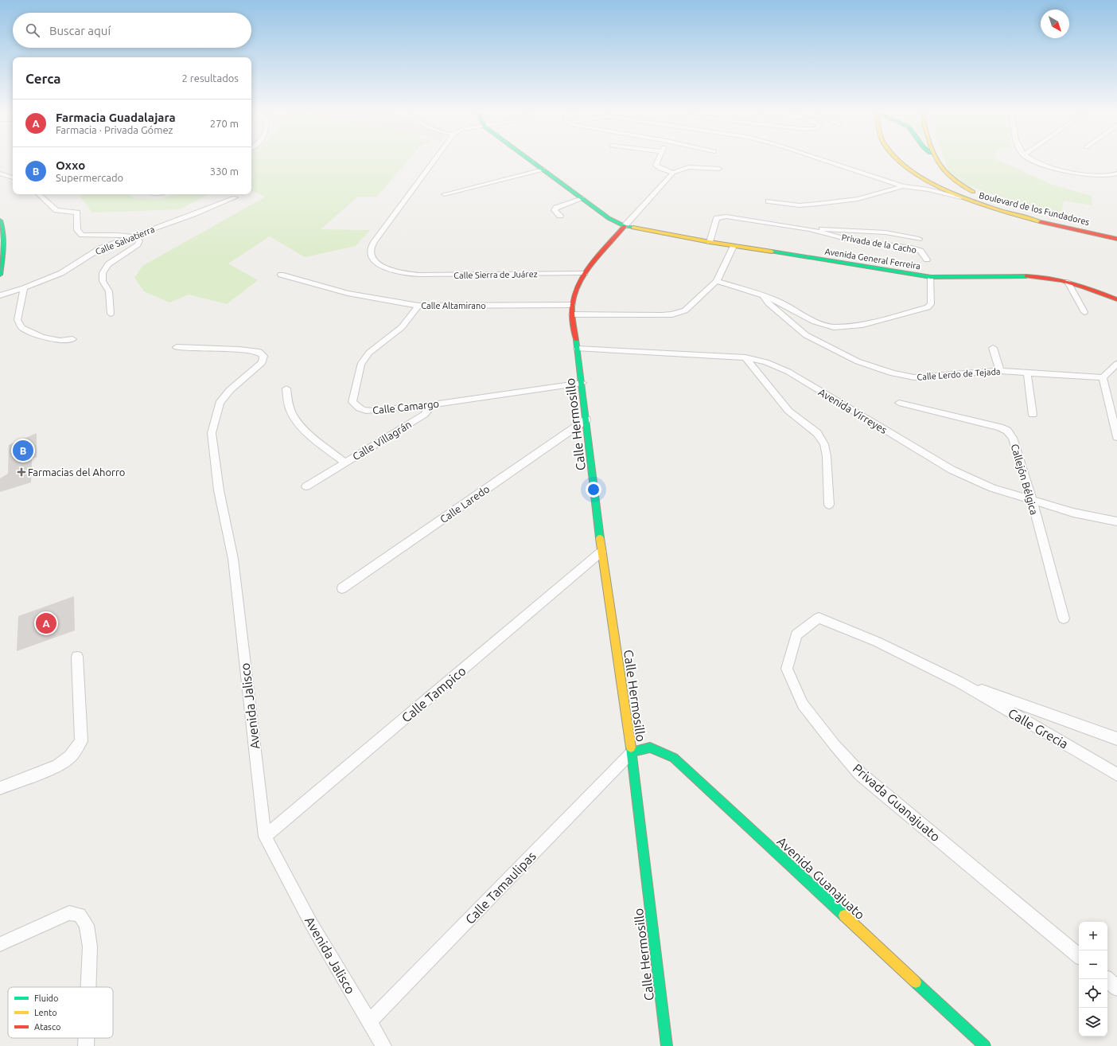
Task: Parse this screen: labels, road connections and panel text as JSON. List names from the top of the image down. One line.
{"streets":{"street":["Boulevard de los Fundadores","Calle Salvatierra","Privada de la Cacho","Avenida General Ferreira","Calle Sierra de Juárez","Calle Altamirano","Calle Lerdo de Tejada","Calle Camargo","Avenida Virreyes","Calle Hermosillo","Calle Villagrán","Callejón Bélgica","Calle Laredo","Calle Tampico","Avenida Jalisco","Calle Grecia","Privada Guanajuato","Avenida Guanajuato","Calle Tamaulipas"]},"crossings":[["Privada de la Cacho","Avenida General Ferreira"],["Avenida General Ferreira","Calle Hermosillo"],["Calle Sierra de Juárez","Calle Hermosillo"],["Calle Altamirano","Calle Camargo"],["Calle Altamirano","Calle Hermosillo"],["Calle Camargo","Calle Hermosillo"],["Calle Camargo","Calle Villagrán"],["Avenida Virreyes","Calle Hermosillo"],["Avenida Virreyes","Callejón Bélgica"],["Calle Hermosillo","Calle Laredo"],["Calle Hermosillo","Calle Tampico"],["Calle Hermosillo","Avenida Guanajuato"],["Calle Hermosillo","Calle Tamaulipas"],["Calle Tampico","Avenida Jalisco"],["Avenida Jalisco","Calle Tamaulipas"],["Calle Grecia","Privada Guanajuato"],["Avenida Guanajuato","Calle Tamaulipas"]],"places":{"health":["Farmacias del Ahorro"]},"legend":["Fluido","Lento","Atasco"],"north":"bottom right","page":{"search":"Buscar aquí","heading":["Cerca","2 resultados"],"list":[{"mark":"A","name":"Farmacia Guadalajara","note":"Farmacia · Privada Gómez","value":"270 m"},{"mark":"B","name":"Oxxo","note":"Supermercado","value":"330 m"}],"pins":["B","A"],"map_buttons":["+","−"]}}
